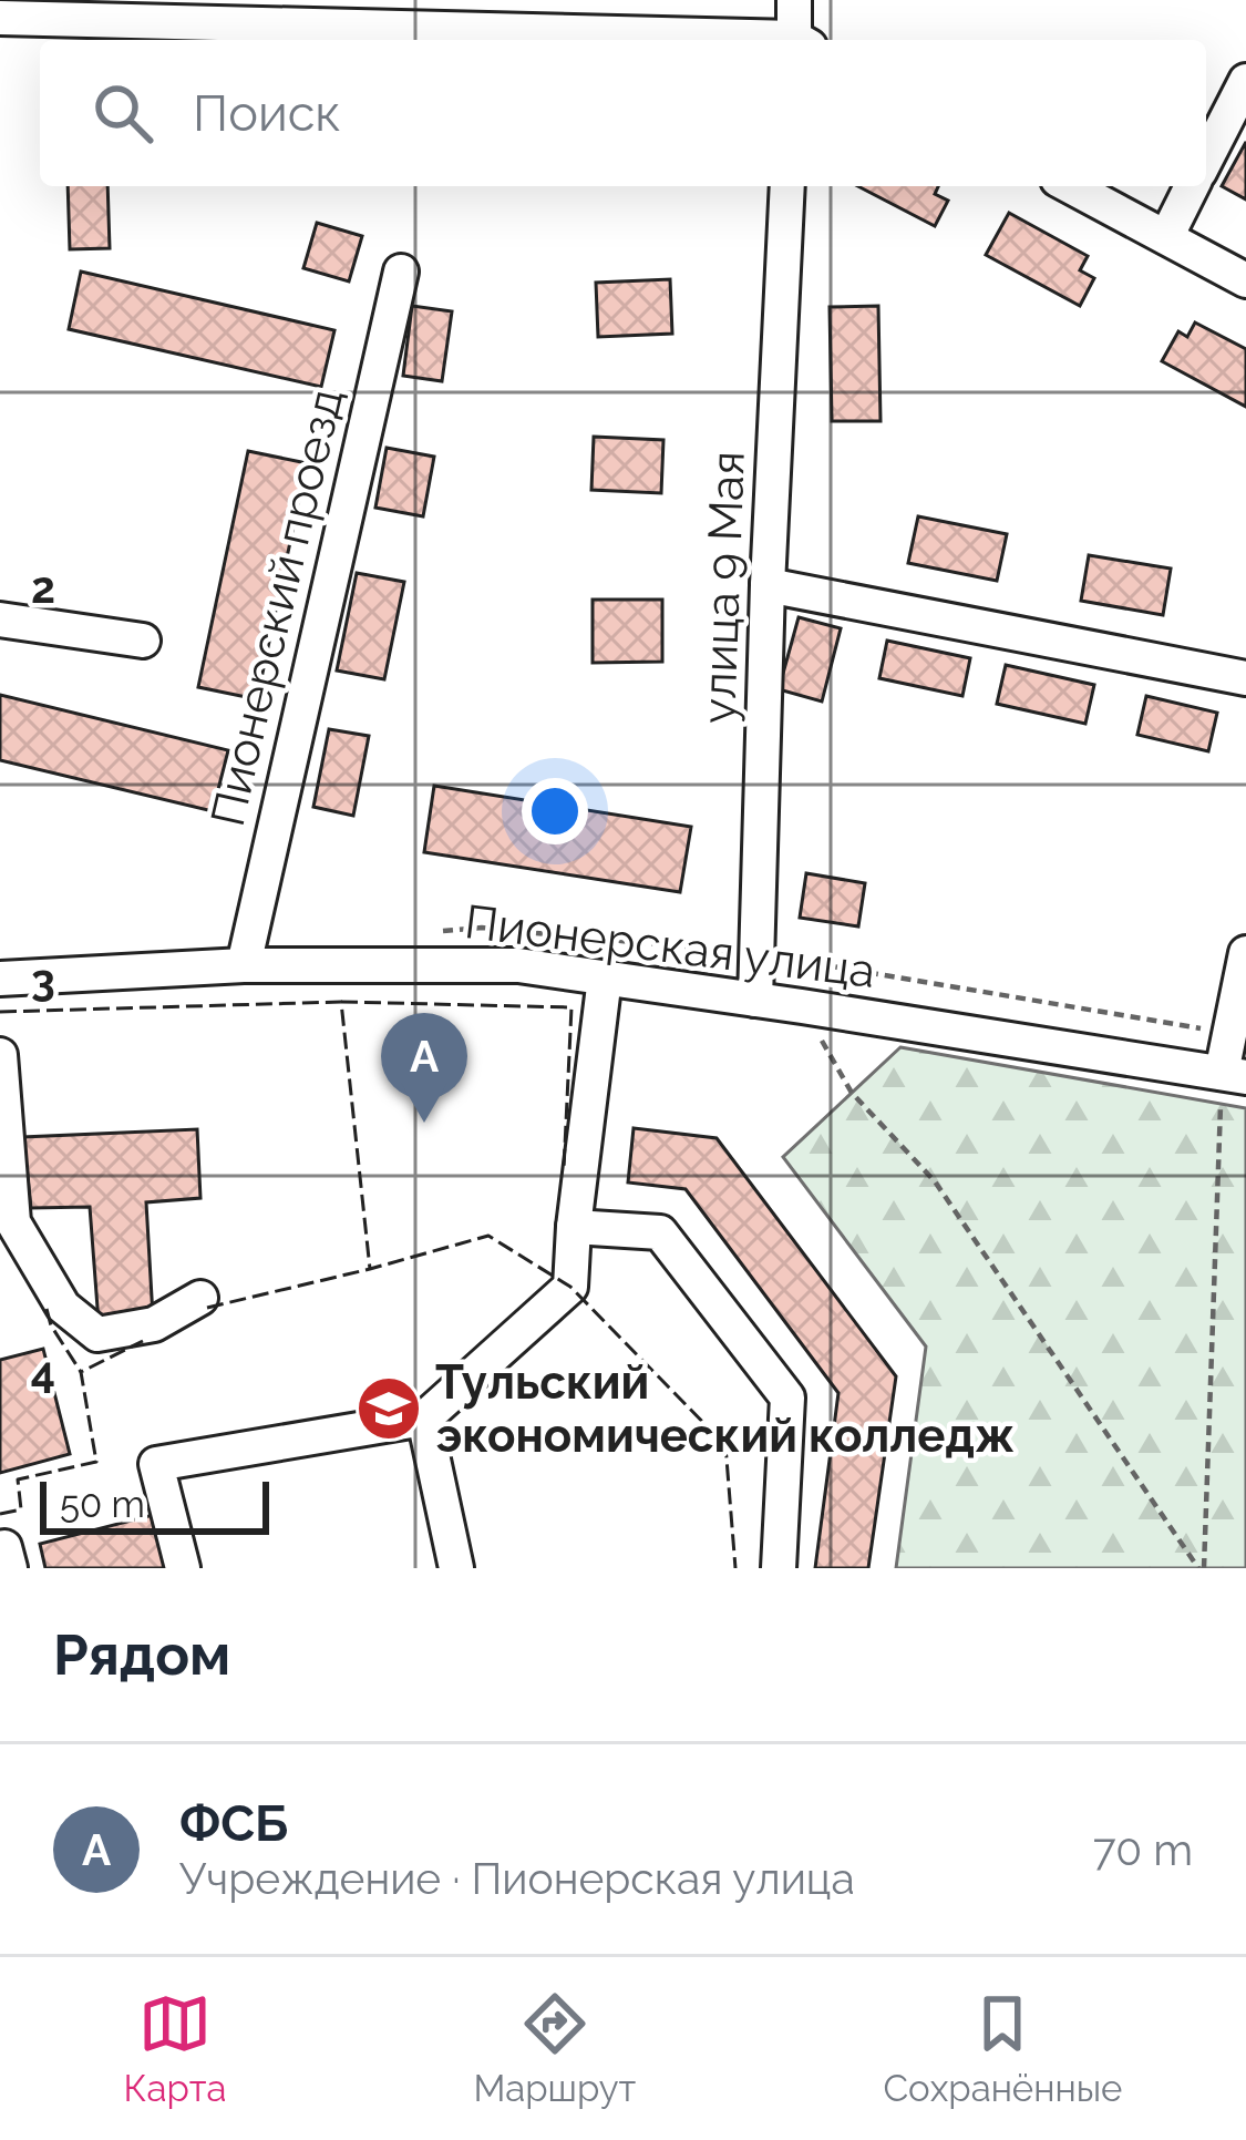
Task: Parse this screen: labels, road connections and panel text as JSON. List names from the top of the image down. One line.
{"streets":{"street":["улица 9 Мая","Пионерский проезд","Пионерская улица"]},"crossings":[["улица 9 Мая","Пионерская улица"],["Пионерский проезд","Пионерская улица"]],"places":{"school or university":["Тульский экономический колледж"]},"scale_bar":"50 m","page":{"search":"Поиск","pins":"A","scale":"50 m","heading":"Рядом","list":[{"mark":"A","name":"ФСБ","note":"Учреждение · Пионерская улица","value":"70 m"}],"nav":["Карта","Маршрут","Сохранённые"]},"grid":{"rows":["2","3","4"]}}
